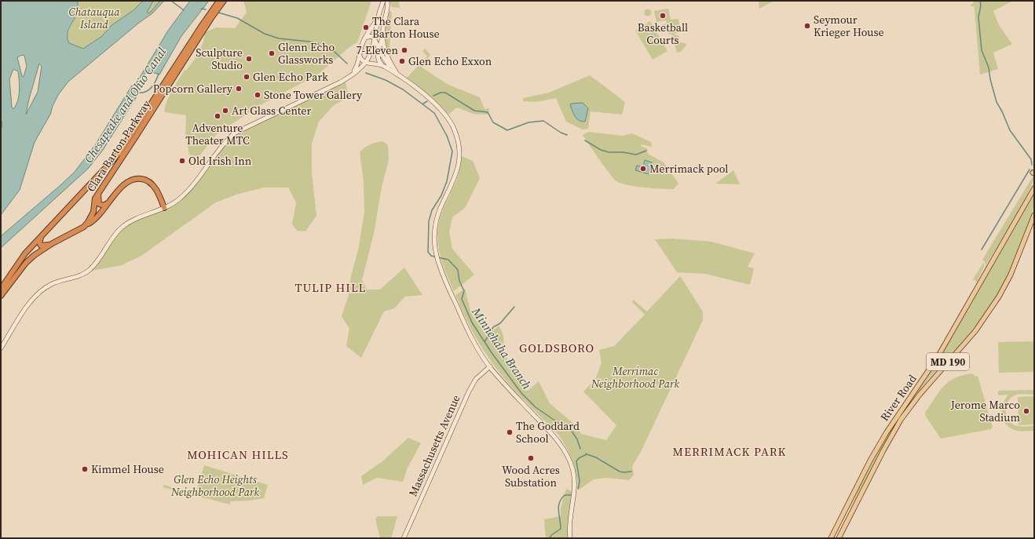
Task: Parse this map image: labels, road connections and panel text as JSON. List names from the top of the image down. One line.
{"streets":{"highway":["Clara Barton Parkway"],"main road":["MD 190","River Road","Massachusetts Avenue"]},"districts":["TULIP HILL","GOLDSBORO","MERRIMACK PARK","MOHICAN HILLS"],"water":["Chesapeake and Ohio Canal","Minnehaha Branch"],"parks":["Chatauqua Island","Merrimac Neighborhood Park","Glen Echo Heights Neighborhood Park"],"places":["Basketball Courts","Seymour Krieger House","The Clara Barton House","7-Eleven","Glenn Echo Glassworks","Sculpture Studio","Glen Echo Exxon","Glen Echo Park","Popcorn Gallery","Stone Tower Gallery","Art Glass Center","Adventure Theater MTC","Old Irish Inn","Merrimack pool","Jerome Marco Stadium","The Goddard School","Wood Acres Substation","Kimmel House"]}
